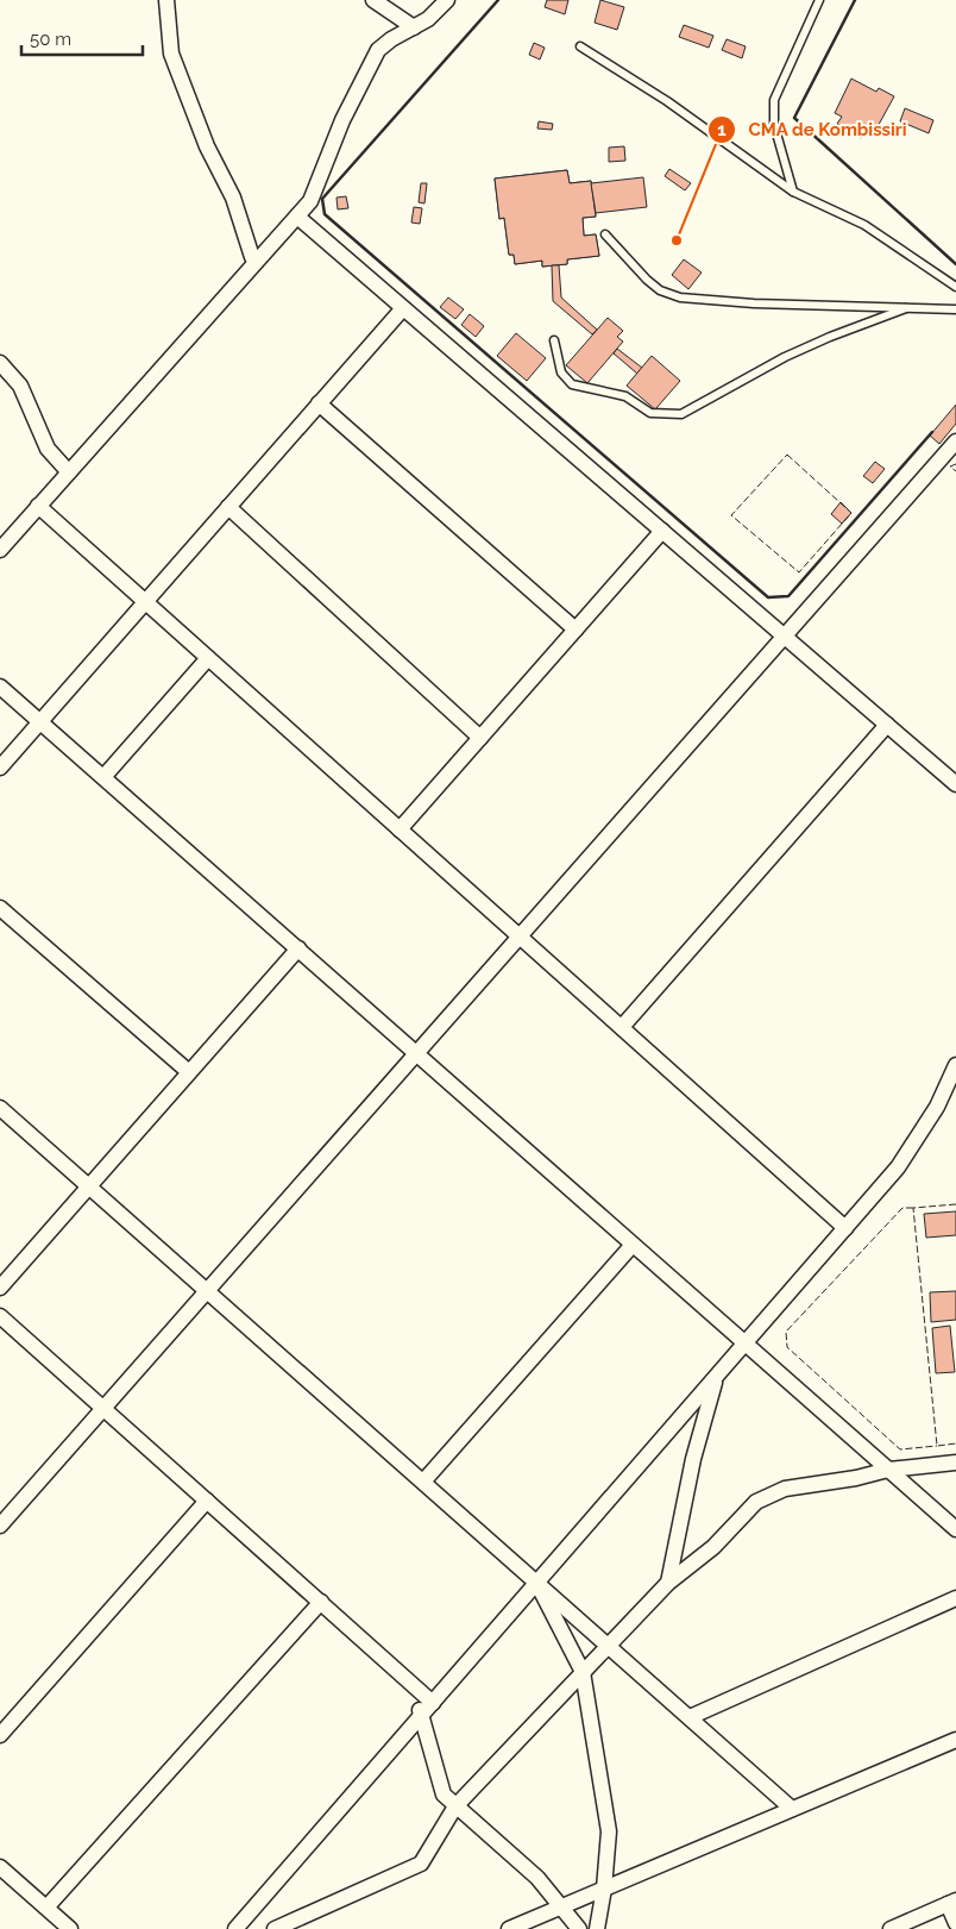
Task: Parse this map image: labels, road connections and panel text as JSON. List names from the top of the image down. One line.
{"places":["CMA de Kombissiri"],"scale_bar":"50 m"}
